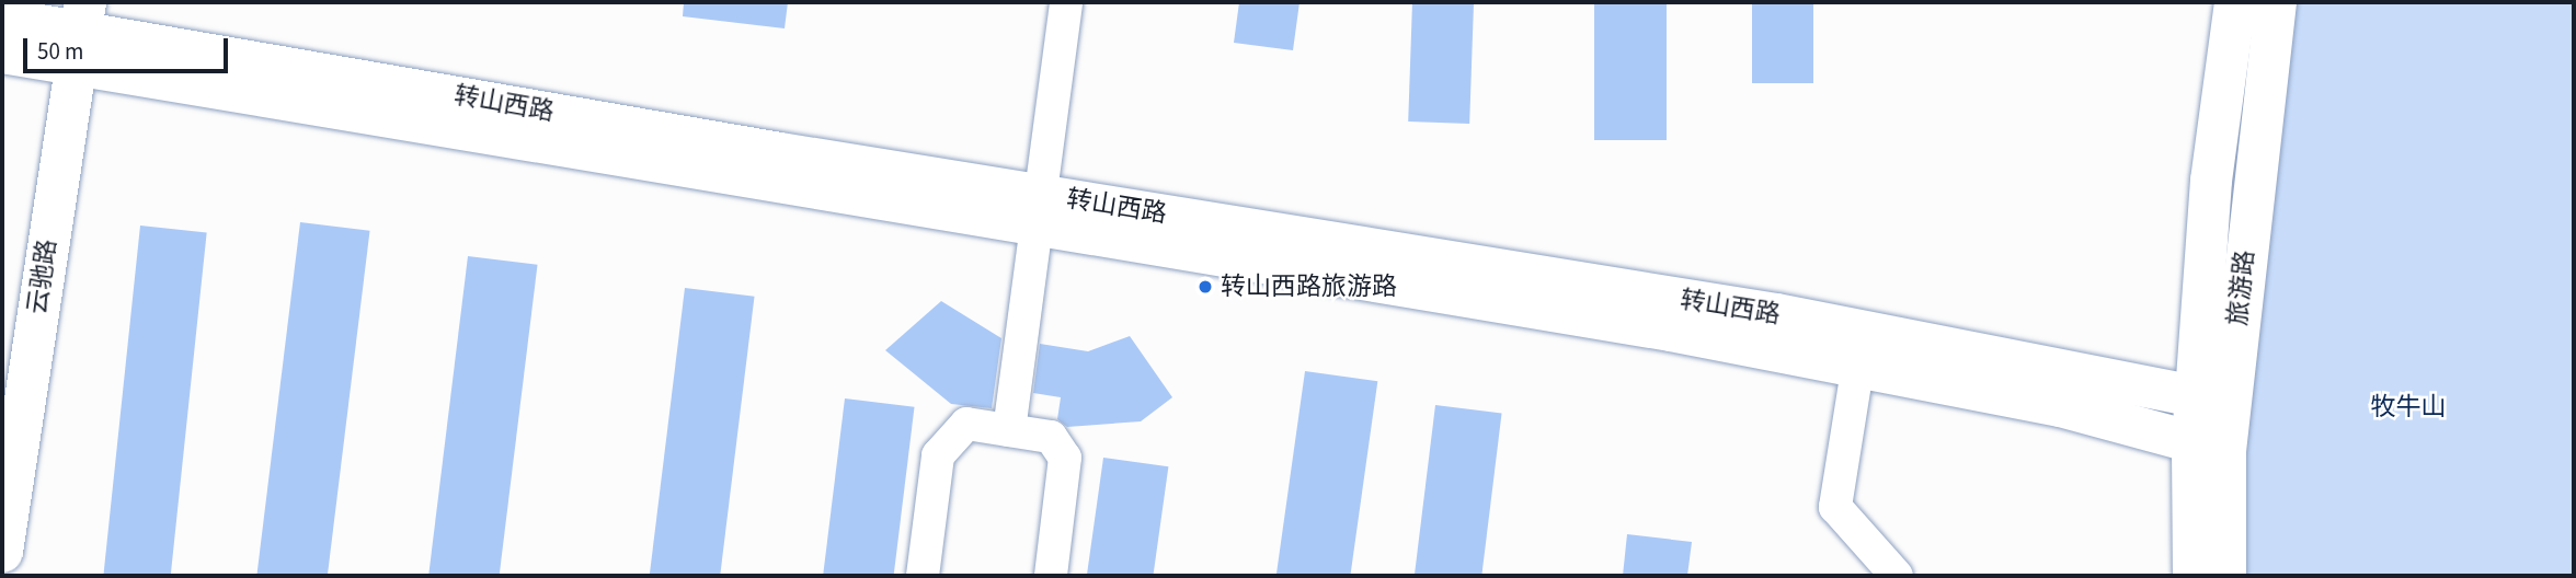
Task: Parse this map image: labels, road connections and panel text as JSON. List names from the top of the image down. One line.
{"streets":{"main road":["转山西路","云驰路","旅游路"]},"crossings":[["转山西路","云驰路"],["转山西路","旅游路"]],"parks":["牧牛山"],"places":["转山西路旅游路"],"scale_bar":"50 m"}
